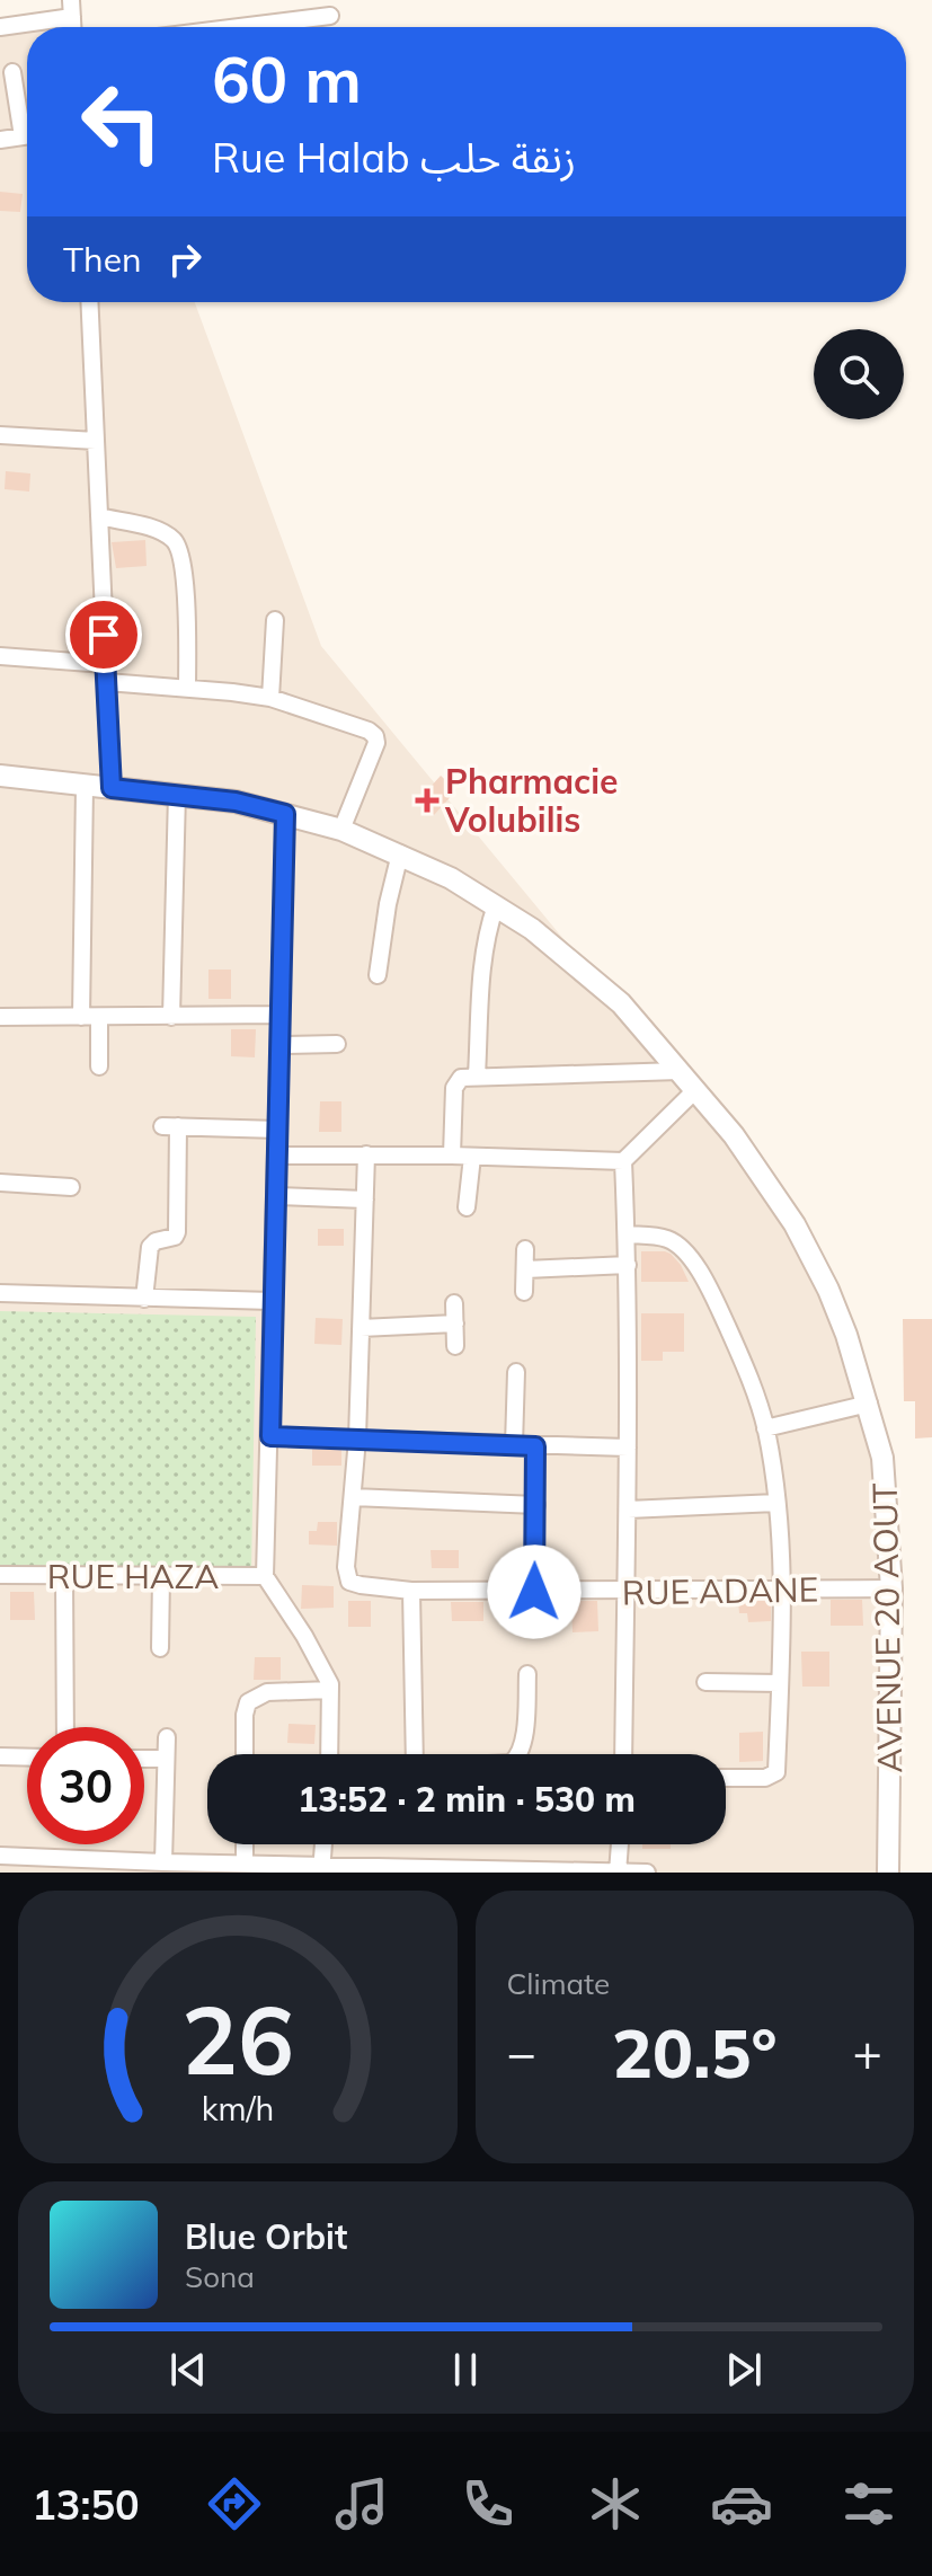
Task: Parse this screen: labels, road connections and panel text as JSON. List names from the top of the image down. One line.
{"streets":{"street":["RUE HAZA","RUE ADANE","AVENUE 20 AOUT"]},"crossings":[["RUE ADANE","AVENUE 20 AOUT"]],"places":{"health":["Pharmacie Volubilis"]},"page":{"turn":["60 m","Rue Halab زنقة حلب"],"then":"Then","limit":"30","trip":"13:52 · 2 min · 530 m","tile":"Climate","heat":["−","20.5°","+"],"song":["Blue Orbit","Sona"],"tabs":"13:50","gauge":["26","km/h"]}}
